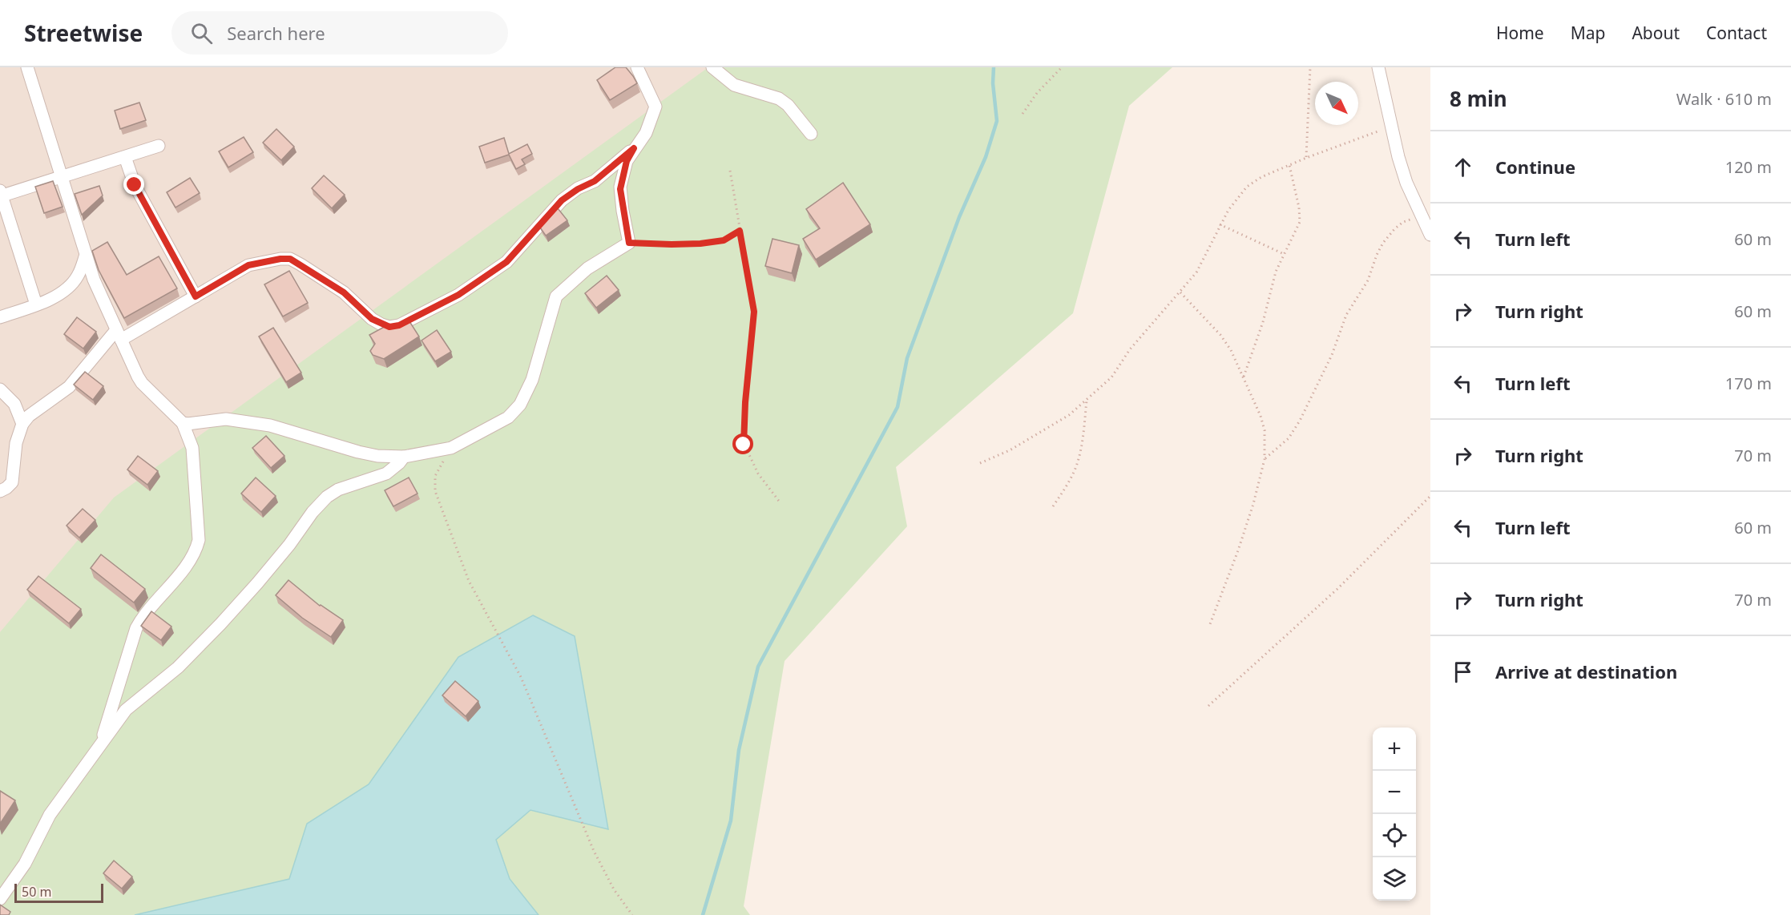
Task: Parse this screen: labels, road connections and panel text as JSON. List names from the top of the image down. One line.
{"scale_bar":"50 m","north":"bottom right","page":{"header":"Streetwise","search":"Search here","nav":["Home","Map","About","Contact"],"heading":["8 min","Walk · 610 m"],"list":[["Continue","120 m"],["Turn left","60 m"],["Turn right","60 m"],["Turn left","170 m"],["Turn right","70 m"],["Turn left","60 m"],["Turn right","70 m"],"Arrive at destination"],"map_buttons":["+","−"],"scale":"50 m"}}
